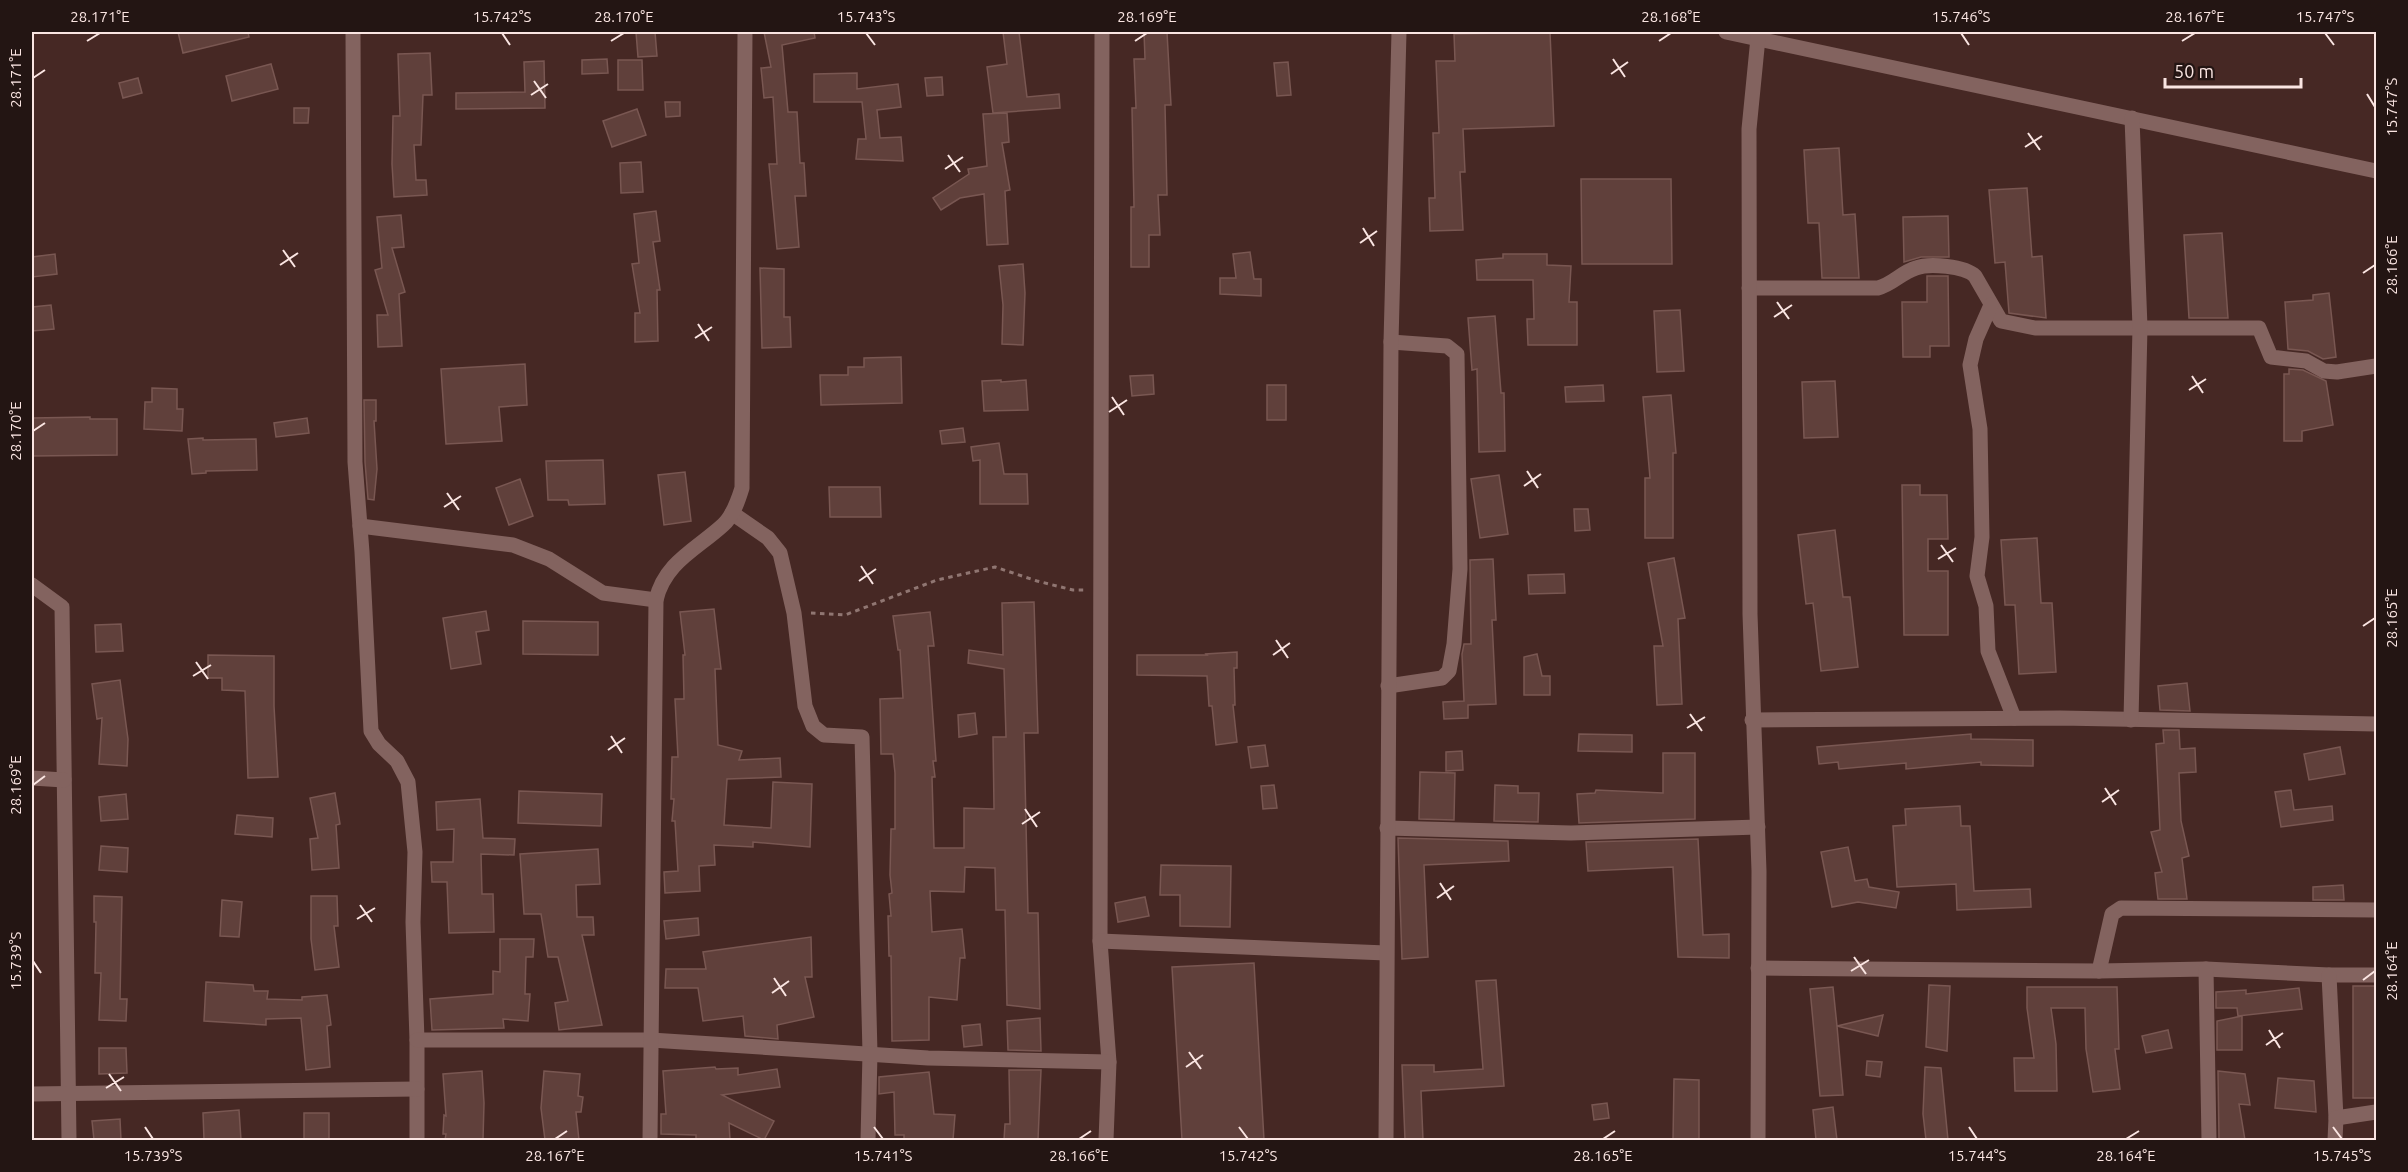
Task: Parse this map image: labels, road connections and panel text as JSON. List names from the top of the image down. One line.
{"scale_bar":"50 m","coordinates":["28.171°E","15.742°S","28.170°E","15.743°S","28.169°E","28.168°E","15.746°S","28.167°E","15.747°S","28.166°E","28.165°E","15.739°S","28.164°E","15.741°S","15.744°S","15.745°S"]}
